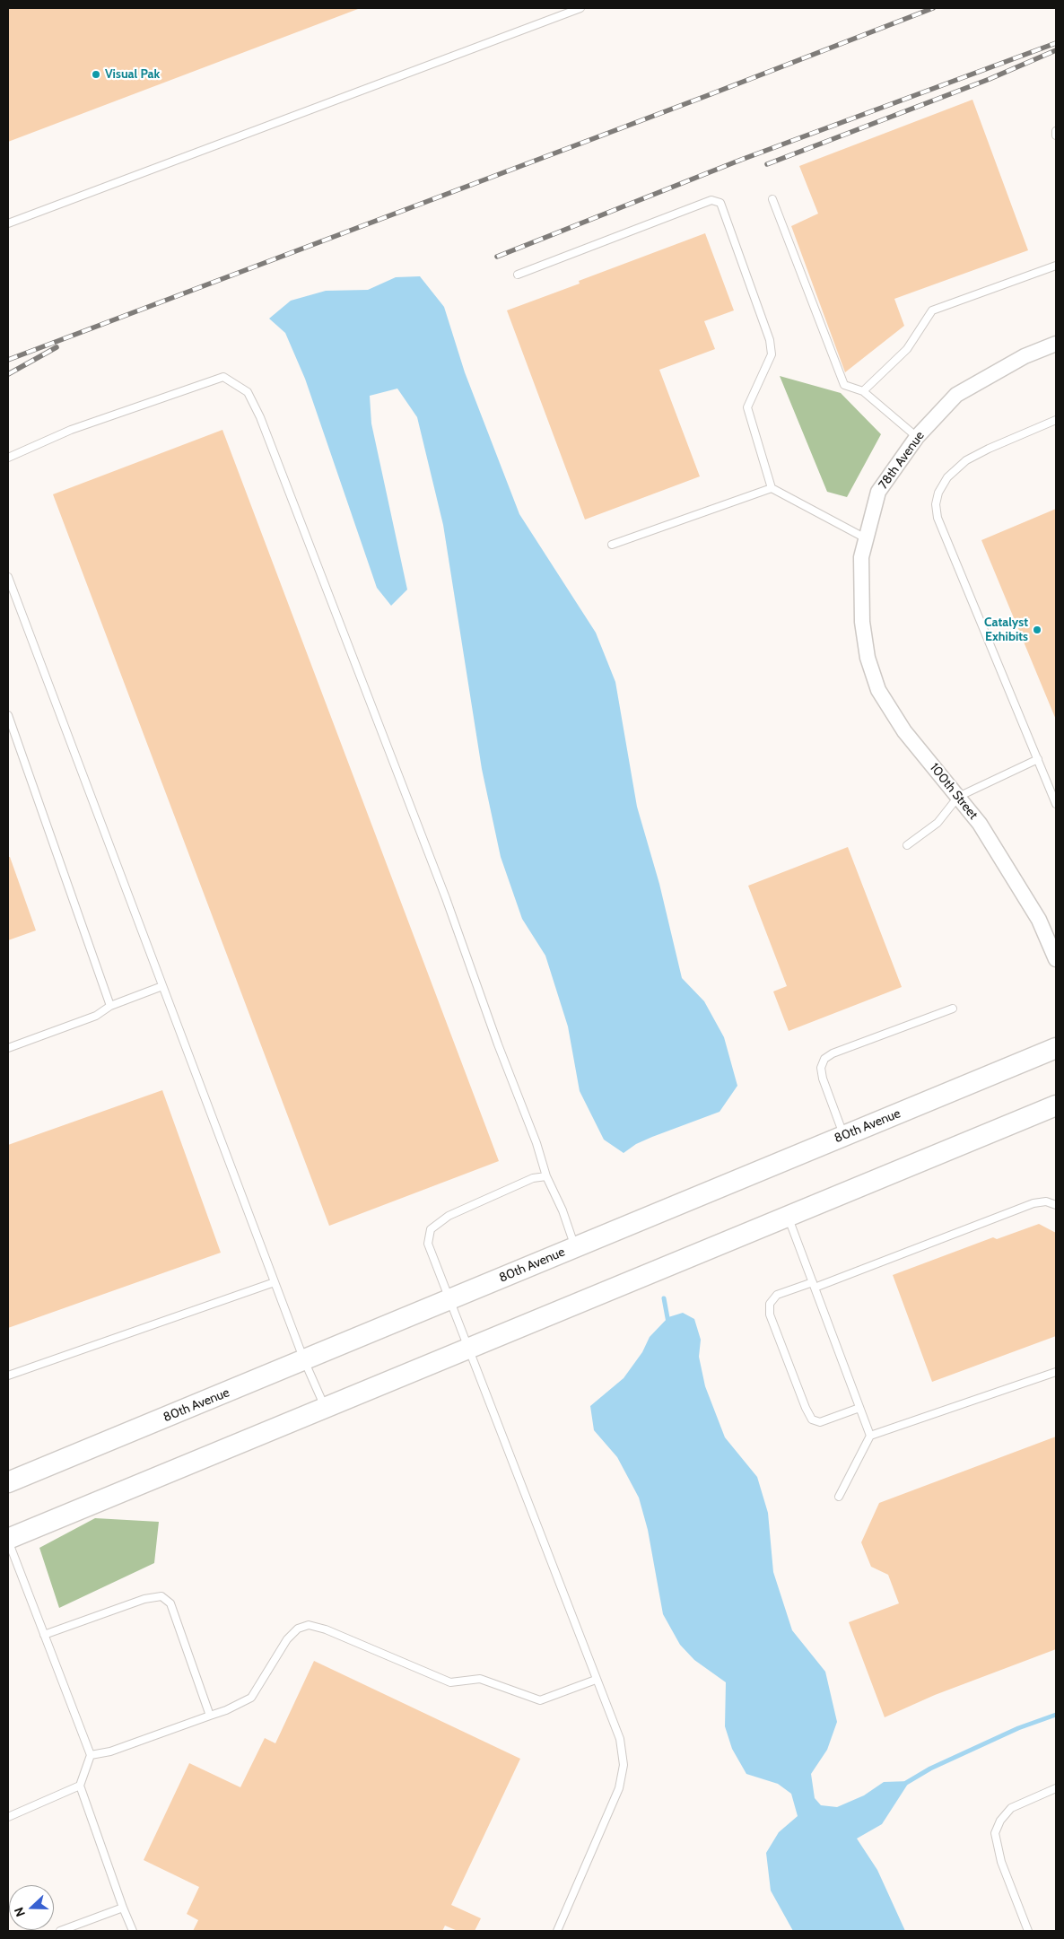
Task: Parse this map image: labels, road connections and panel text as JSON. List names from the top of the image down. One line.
{"streets":{"street":["78th Avenue","100th Street","80th Avenue"]},"crossings":[["78th Avenue","100th Street"]],"places":["Visual Pak","Catalyst Exhibits"],"north":"left"}
